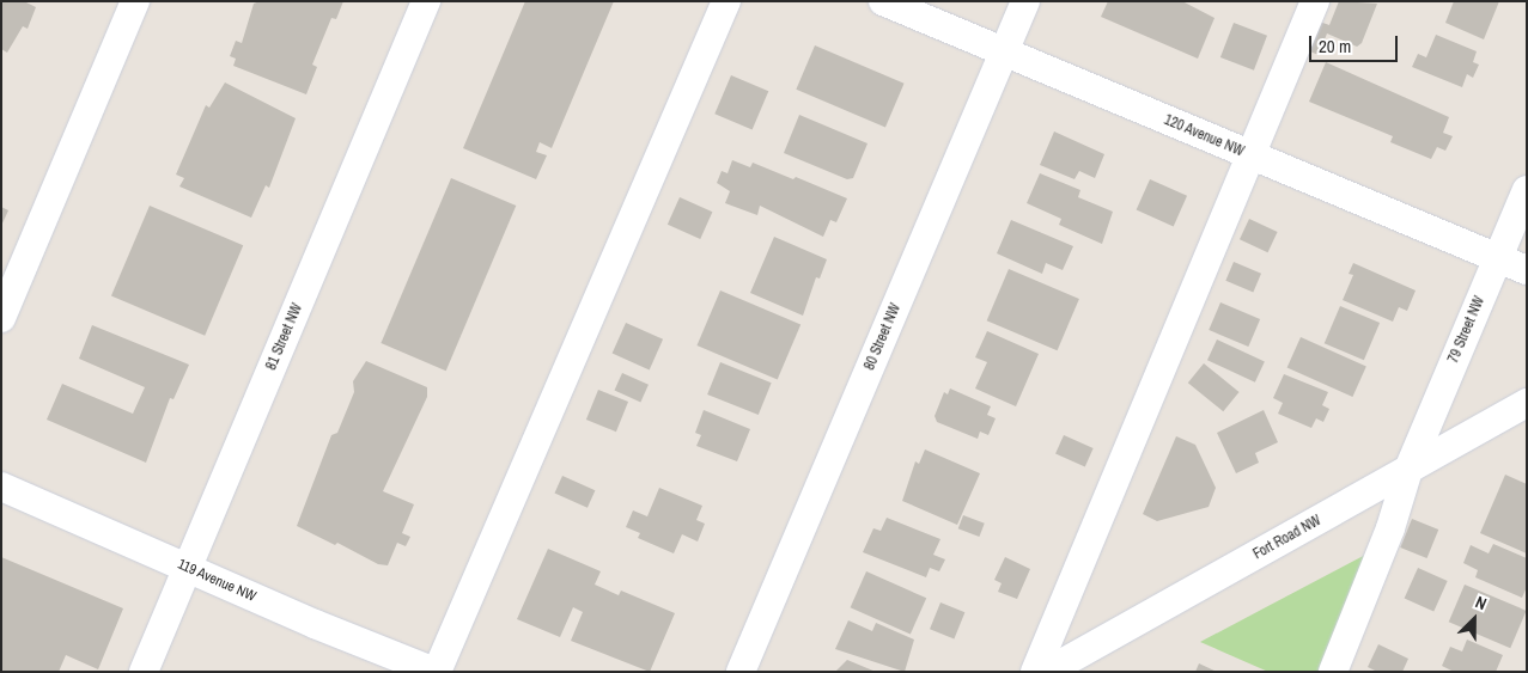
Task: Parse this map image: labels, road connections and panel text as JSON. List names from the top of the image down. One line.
{"streets":{"street":["120 Avenue NW","79 Street NW","81 Street NW","80 Street NW","Fort Road NW","119 Avenue NW"]},"crossings":[["120 Avenue NW","79 Street NW"],["120 Avenue NW","80 Street NW"],["79 Street NW","Fort Road NW"],["81 Street NW","119 Avenue NW"]],"scale_bar":"20 m","north":"top right"}
